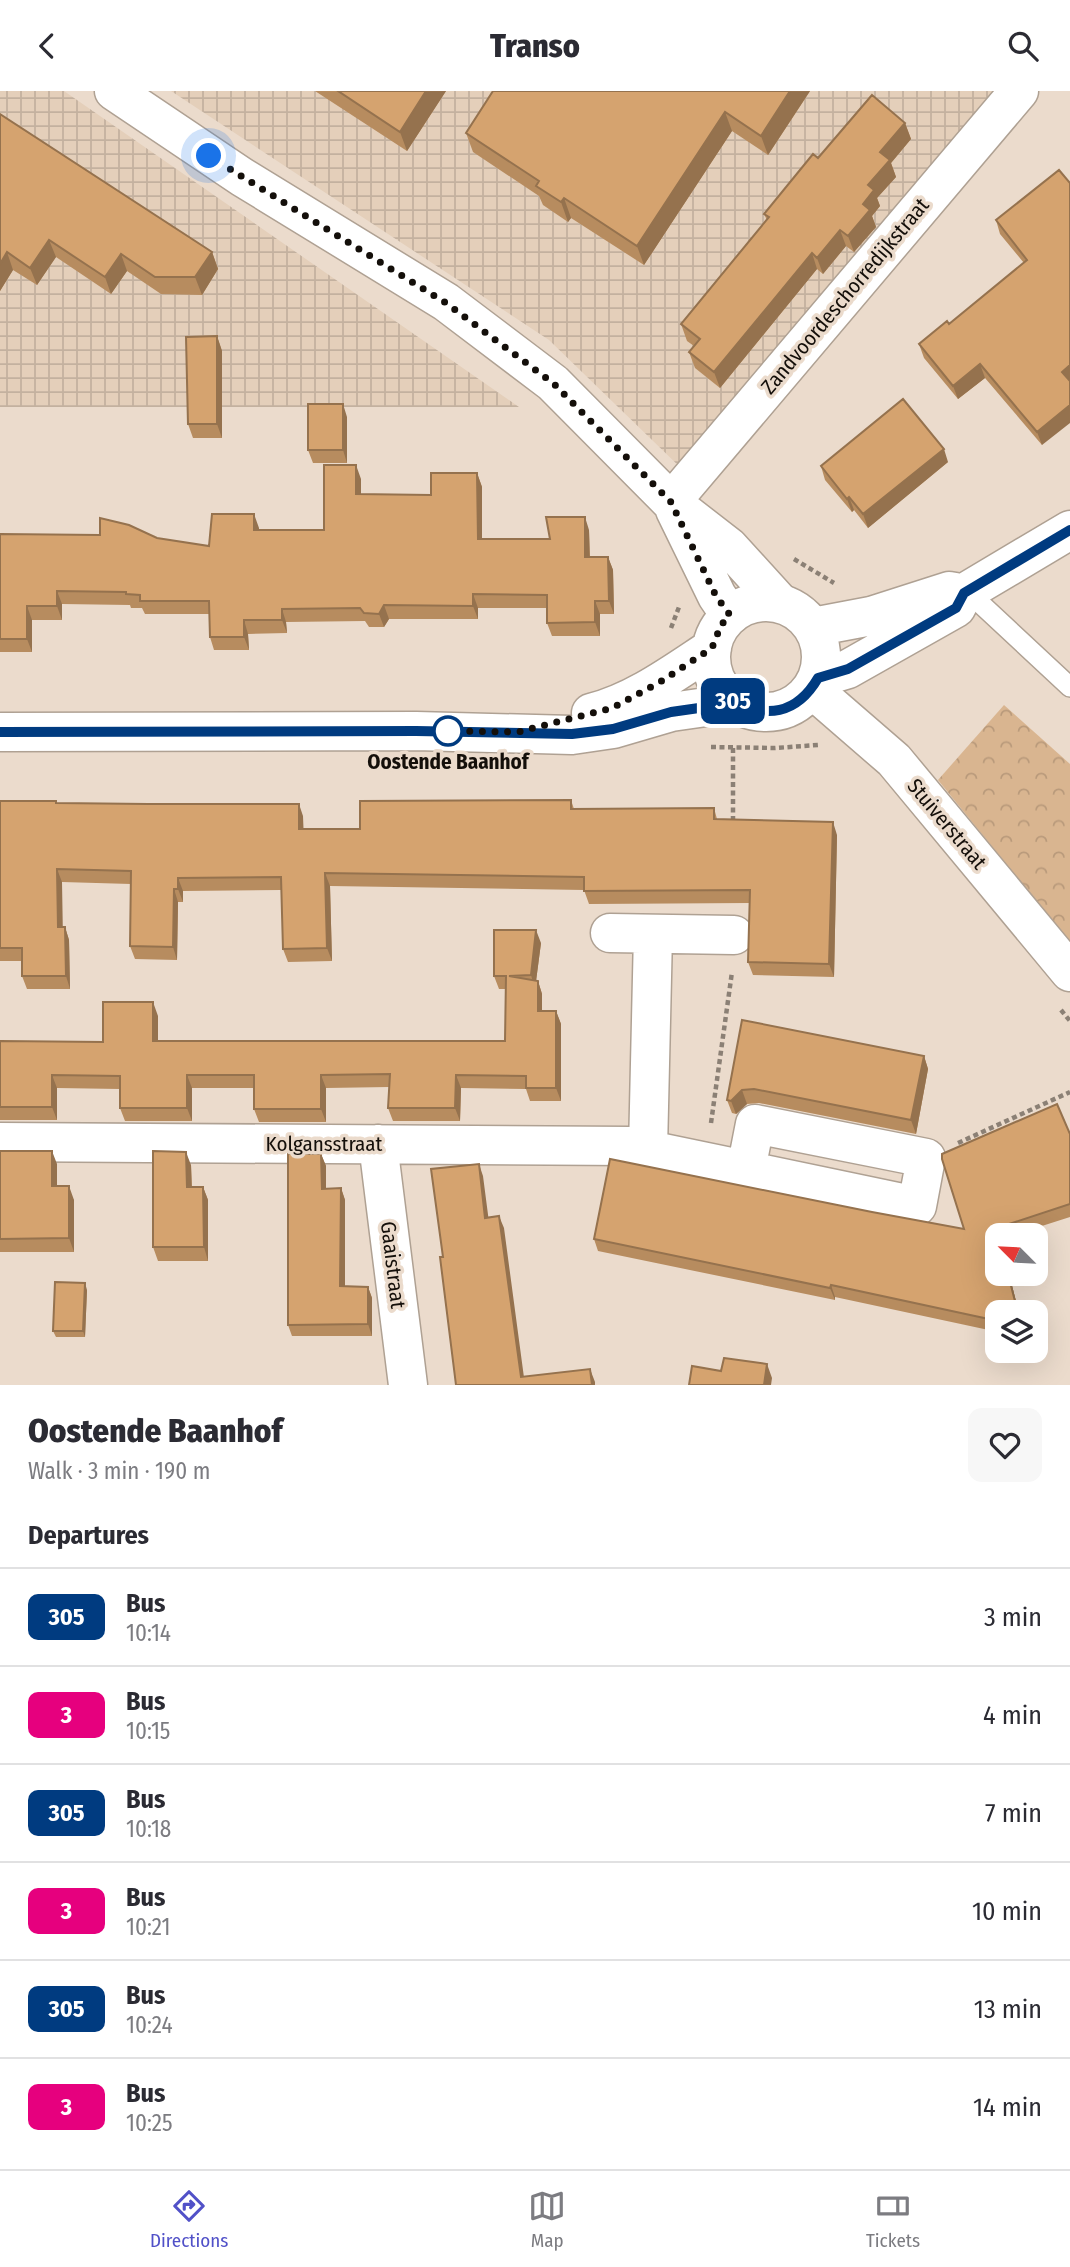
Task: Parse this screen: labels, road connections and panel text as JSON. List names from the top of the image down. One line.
{"streets":{"street":["Zandvoordeschorredijkstraat","Stuiverstraat","Kolgansstraat","Gaaistraat"]},"crossings":[["Kolgansstraat","Gaaistraat"]],"places":["Oostende Baanhof"],"lines":["bus line 305"],"north":"top left","page":{"header":"Transo","on_map":"305","heading":[["Oostende Baanhof","Walk · 3 min · 190 m"],"Departures"],"list":[{"mark":"305","name":"Bus","note":"10:14","value":"3 min"},{"mark":"3","name":"Bus","note":"10:15","value":"4 min"},{"mark":"305","name":"Bus","note":"10:18","value":"7 min"},{"mark":"3","name":"Bus","note":"10:21","value":"10 min"},{"mark":"305","name":"Bus","note":"10:24","value":"13 min"},{"mark":"3","name":"Bus","note":"10:25","value":"14 min"}],"tabs":["Directions","Map","Tickets"]}}
